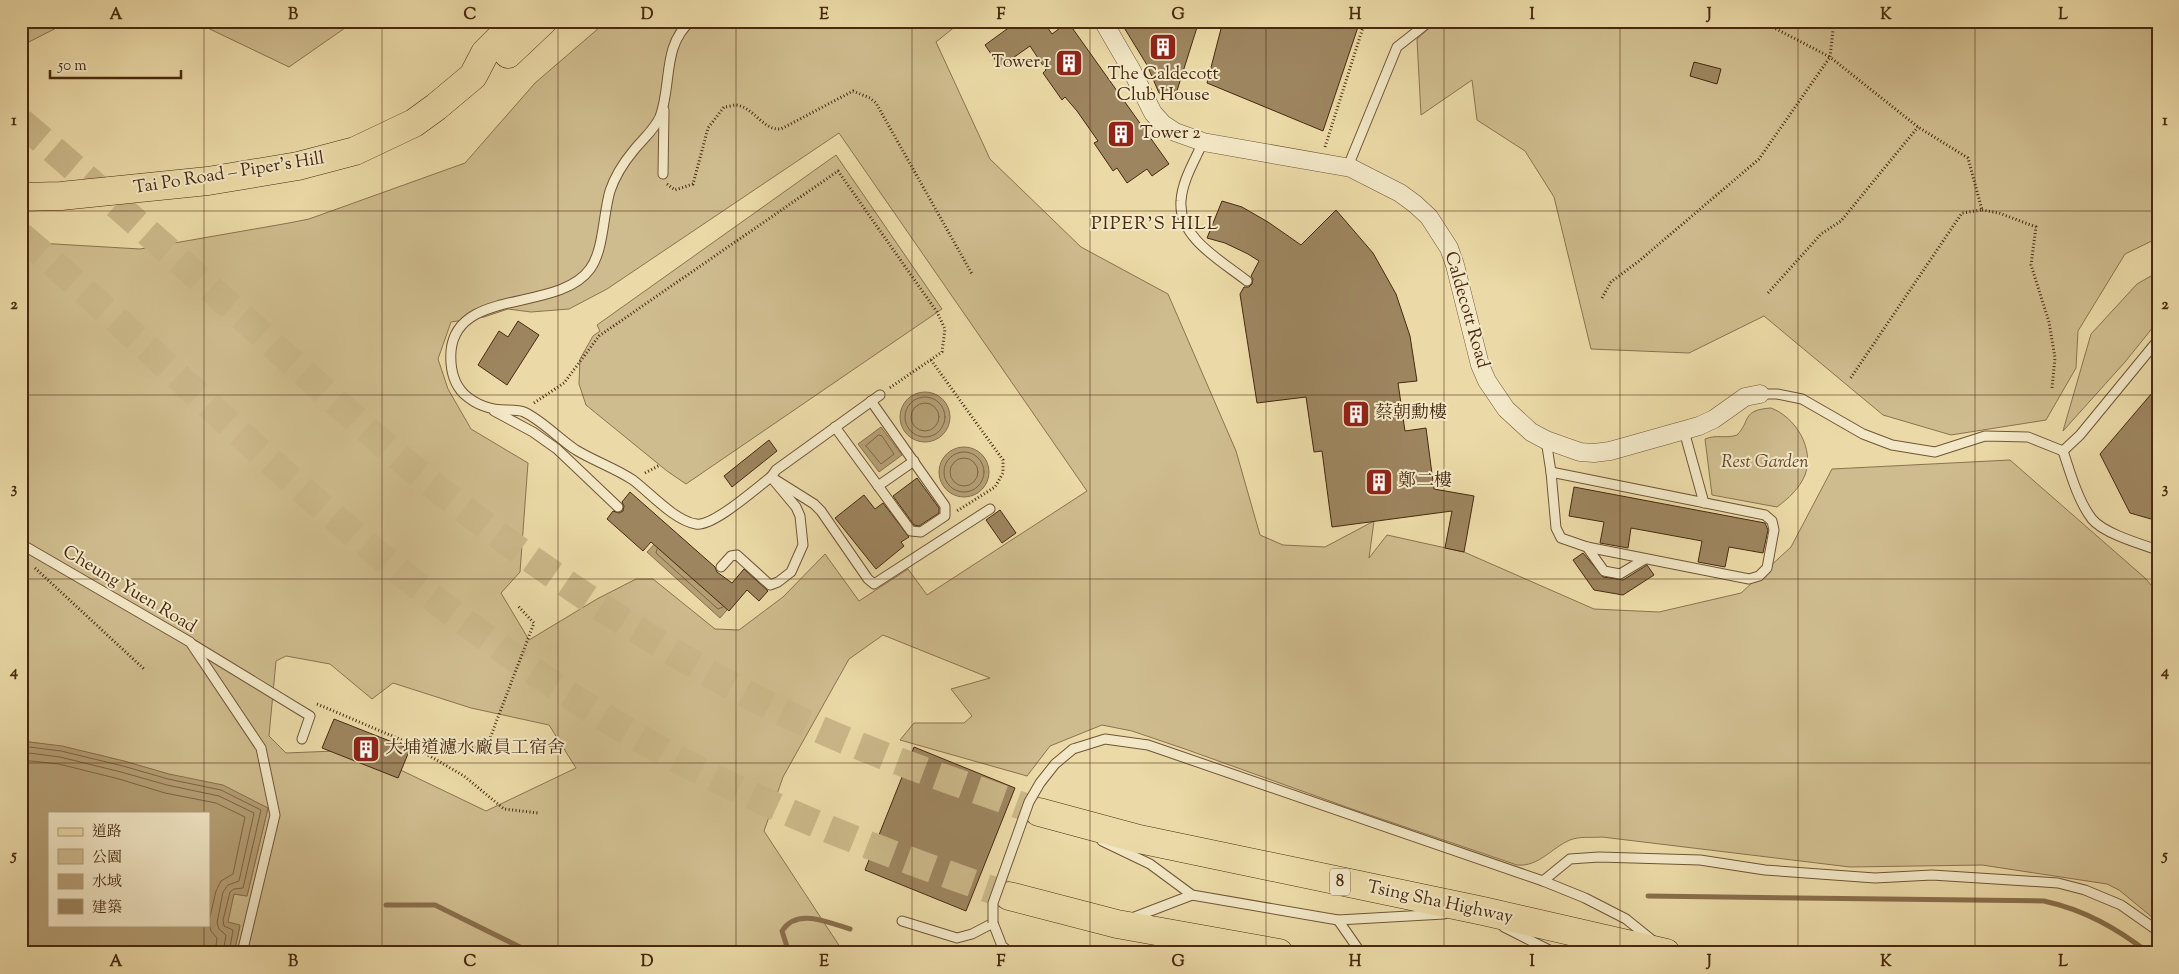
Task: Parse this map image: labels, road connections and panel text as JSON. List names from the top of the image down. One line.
{"streets":{"main road":["Tai Po Road – Piper's Hill","8","Tsing Sha Highway"],"street":["Caldecott Road"],"lane":["Cheung Yuen Road"]},"districts":["PIPER'S HILL"],"parks":["Rest Garden"],"places":{"building":["The Caldecott Club House","Tower 1","Tower 2","蔡朝勳樓","鄭二樓","大埔道濾水廠員工宿舍"]},"legend":["道路","公園","水域","建築"],"scale_bar":"50 m","grid":{"columns":["A","B","C","D","E","F","G","H","I","J","K","L"],"rows":["1","2","3","4","5"]}}
